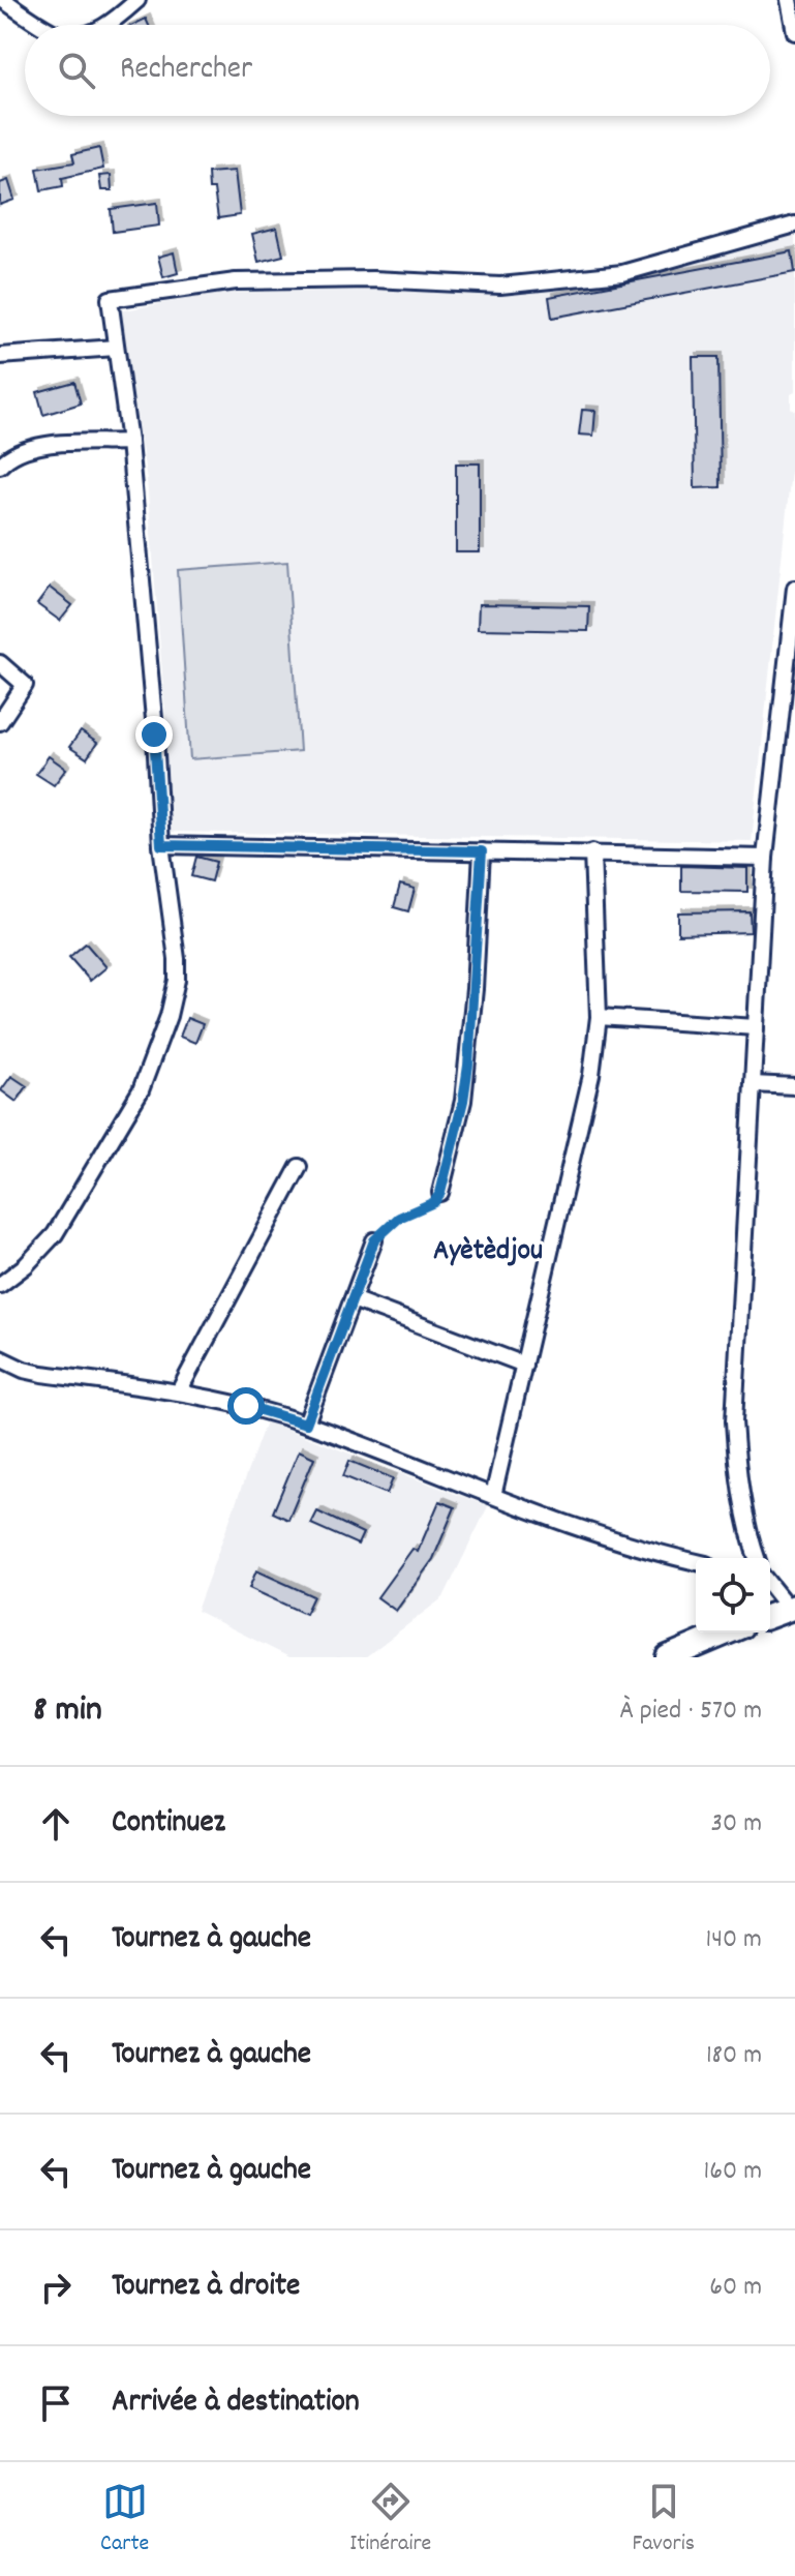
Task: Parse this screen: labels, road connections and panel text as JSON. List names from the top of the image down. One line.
{"districts":["Ayètèdjou"],"page":{"search":"Rechercher","heading":["8 min","À pied · 570 m"],"list":[["Continuez","30 m"],["Tournez à gauche","140 m"],["Tournez à gauche","180 m"],["Tournez à gauche","160 m"],["Tournez à droite","60 m"],"Arrivée à destination"],"nav":["Carte","Itinéraire","Favoris"]}}
